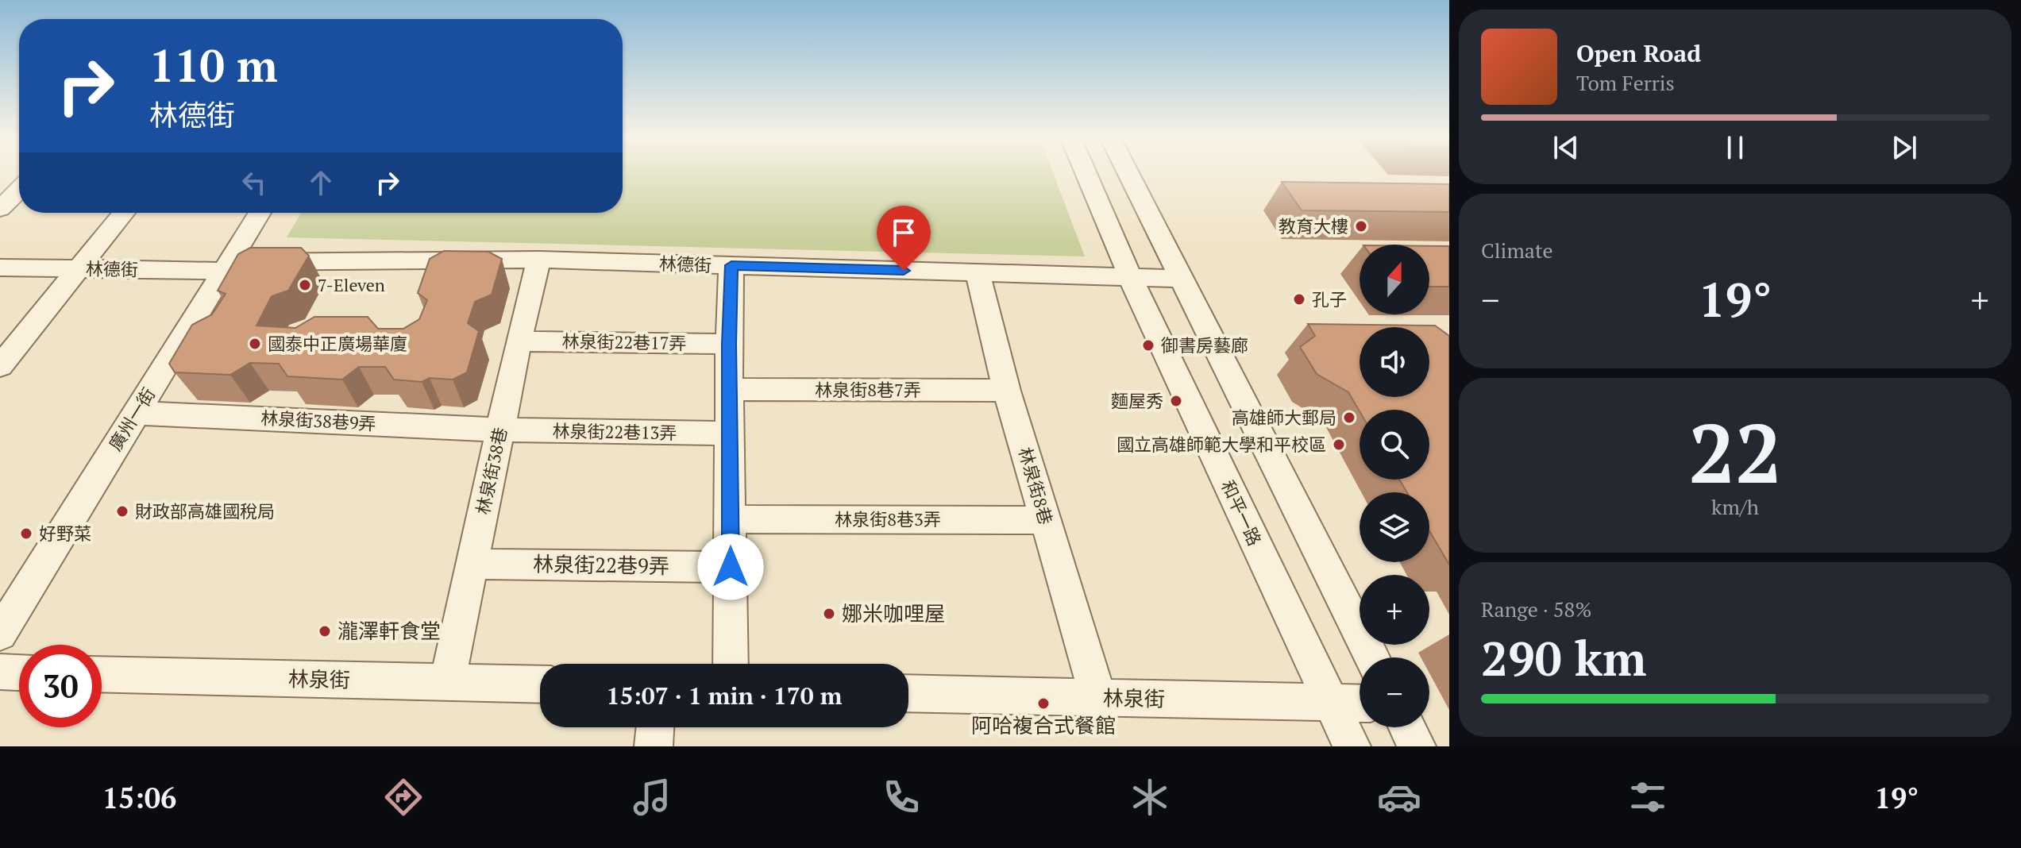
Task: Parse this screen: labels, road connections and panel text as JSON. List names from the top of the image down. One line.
{"streets":{"street":["林德街","林泉街22巷17弄","林泉街8巷7弄","廣州一街","林泉街38巷9弄","林泉街22巷13弄","林泉街38巷","林泉街8巷","和平一路","林泉街8巷3弄","林泉街22巷9弄","林泉街"]},"crossings":[["林德街","廣州一街"],["林德街","林泉街38巷"],["林德街","林泉街8巷"],["林德街","和平一路"],["林泉街22巷17弄","林泉街38巷"],["林泉街8巷7弄","林泉街8巷"],["廣州一街","林泉街38巷9弄"],["林泉街38巷9弄","林泉街22巷13弄"],["林泉街38巷9弄","林泉街38巷"],["林泉街22巷13弄","林泉街38巷"],["林泉街38巷","林泉街22巷9弄"],["林泉街38巷","林泉街"],["林泉街8巷","林泉街8巷3弄"],["林泉街8巷","林泉街"],["和平一路","林泉街"]],"places":["教育大樓","7-Eleven","孔子","國泰中正廣場華廈","御書房藝廊","麵屋秀","高雄師大郵局","國立高雄師範大學和平校區","財政部高雄國稅局","好野菜","娜米咖哩屋","瀧澤軒食堂","阿哈複合式餐館"],"north":"top","page":{"turn":["110 m","林德街"],"song":["Open Road","Tom Ferris"],"tile":["Climate",["22","km/h"],["Range · 58%","290 km"]],"map_buttons":["+","−"],"heat":["−","19°","+"],"limit":"30","trip":"15:07 · 1 min · 170 m","tabs":["15:06","19°"]}}
